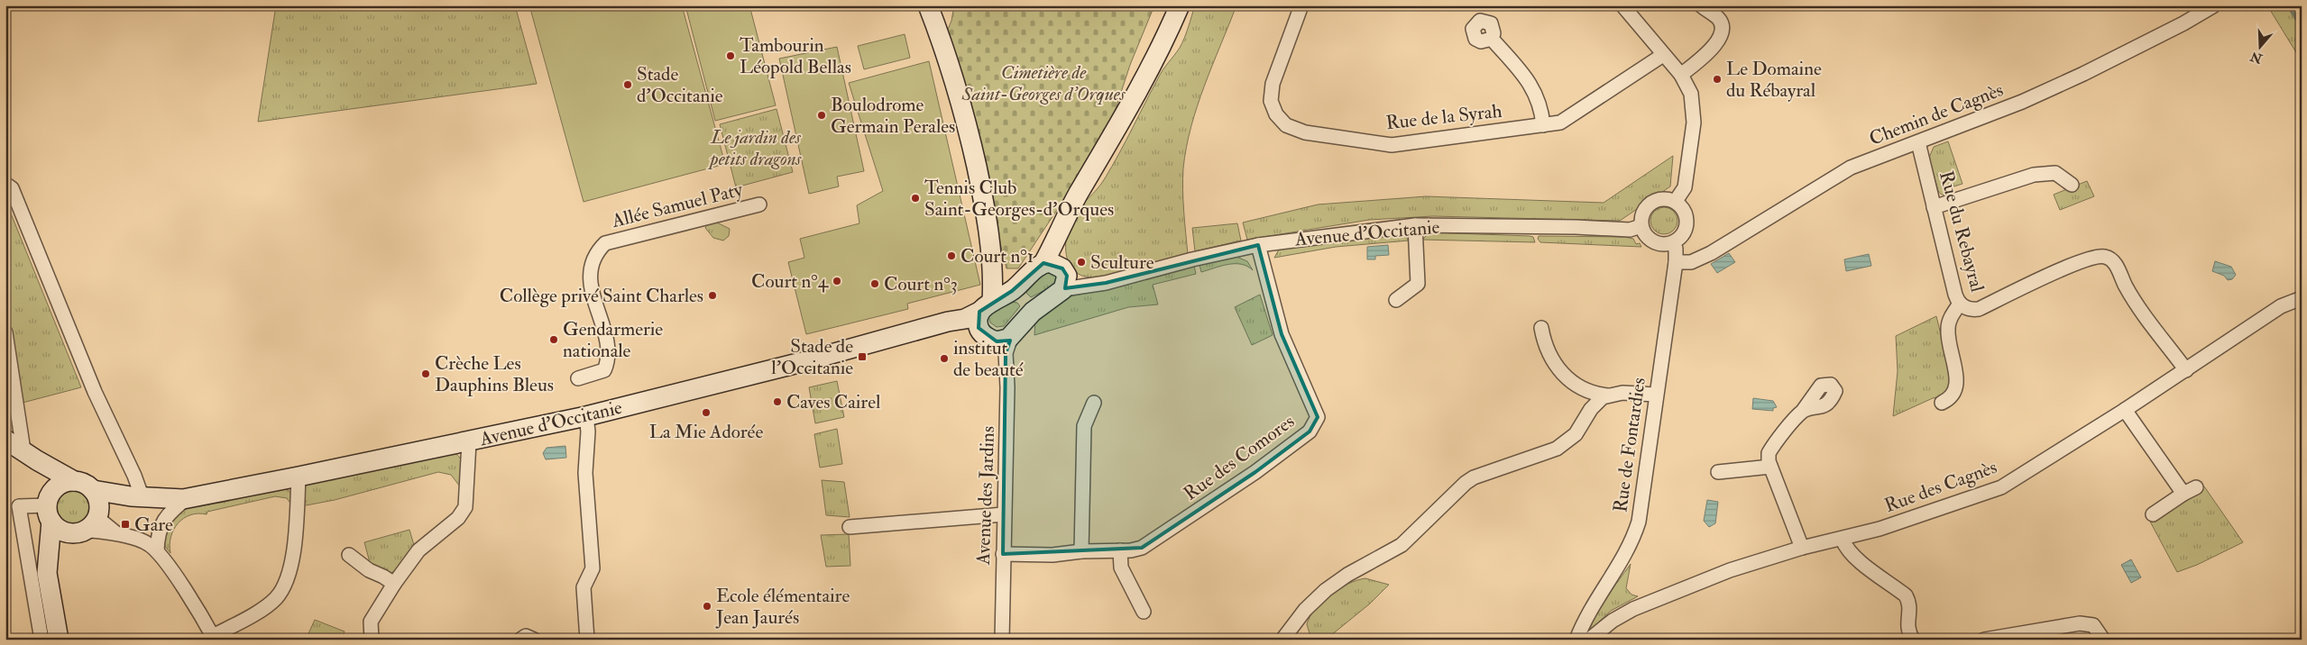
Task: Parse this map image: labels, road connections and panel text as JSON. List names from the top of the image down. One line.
{"streets":{"street":["Chemin de Cagnès","Rue de la Syrah","Allée Samuel Paty","Rue du Rebayral","Avenue d'Occitanie","Rue de Fontardies","Rue des Comores","Rue des Cagnès","Avenue des Jardins"]},"crossings":[["Chemin de Cagnès","Rue du Rebayral"],["Chemin de Cagnès","Rue de Fontardies"],["Rue du Rebayral","Rue des Cagnès"],["Avenue d'Occitanie","Rue de Fontardies"],["Avenue d'Occitanie","Rue des Comores"],["Rue des Comores","Avenue des Jardins"]],"parks":["Cimetière de Saint-Georges d'Orques","Le jardin des petits dragons"],"places":{"other":["Tambourin Léopold Bellas","Le Domaine du Rébayral","Stade d'Occitanie","Boulodrome Germain Perales","Tennis Club Saint-Georges-d'Orques","Court n°1","Sculture","Court n°4","Court n°3","Collège privé Saint Charles","Gendarmerie nationale","institut de beauté","Crèche Les Dauphins Bleus","Caves Cairel","La Mie Adorée","Ecole élémentaire Jean Jaurés"],"transit":["Stade de l'Occitanie","Gare"]},"north":"bottom"}
